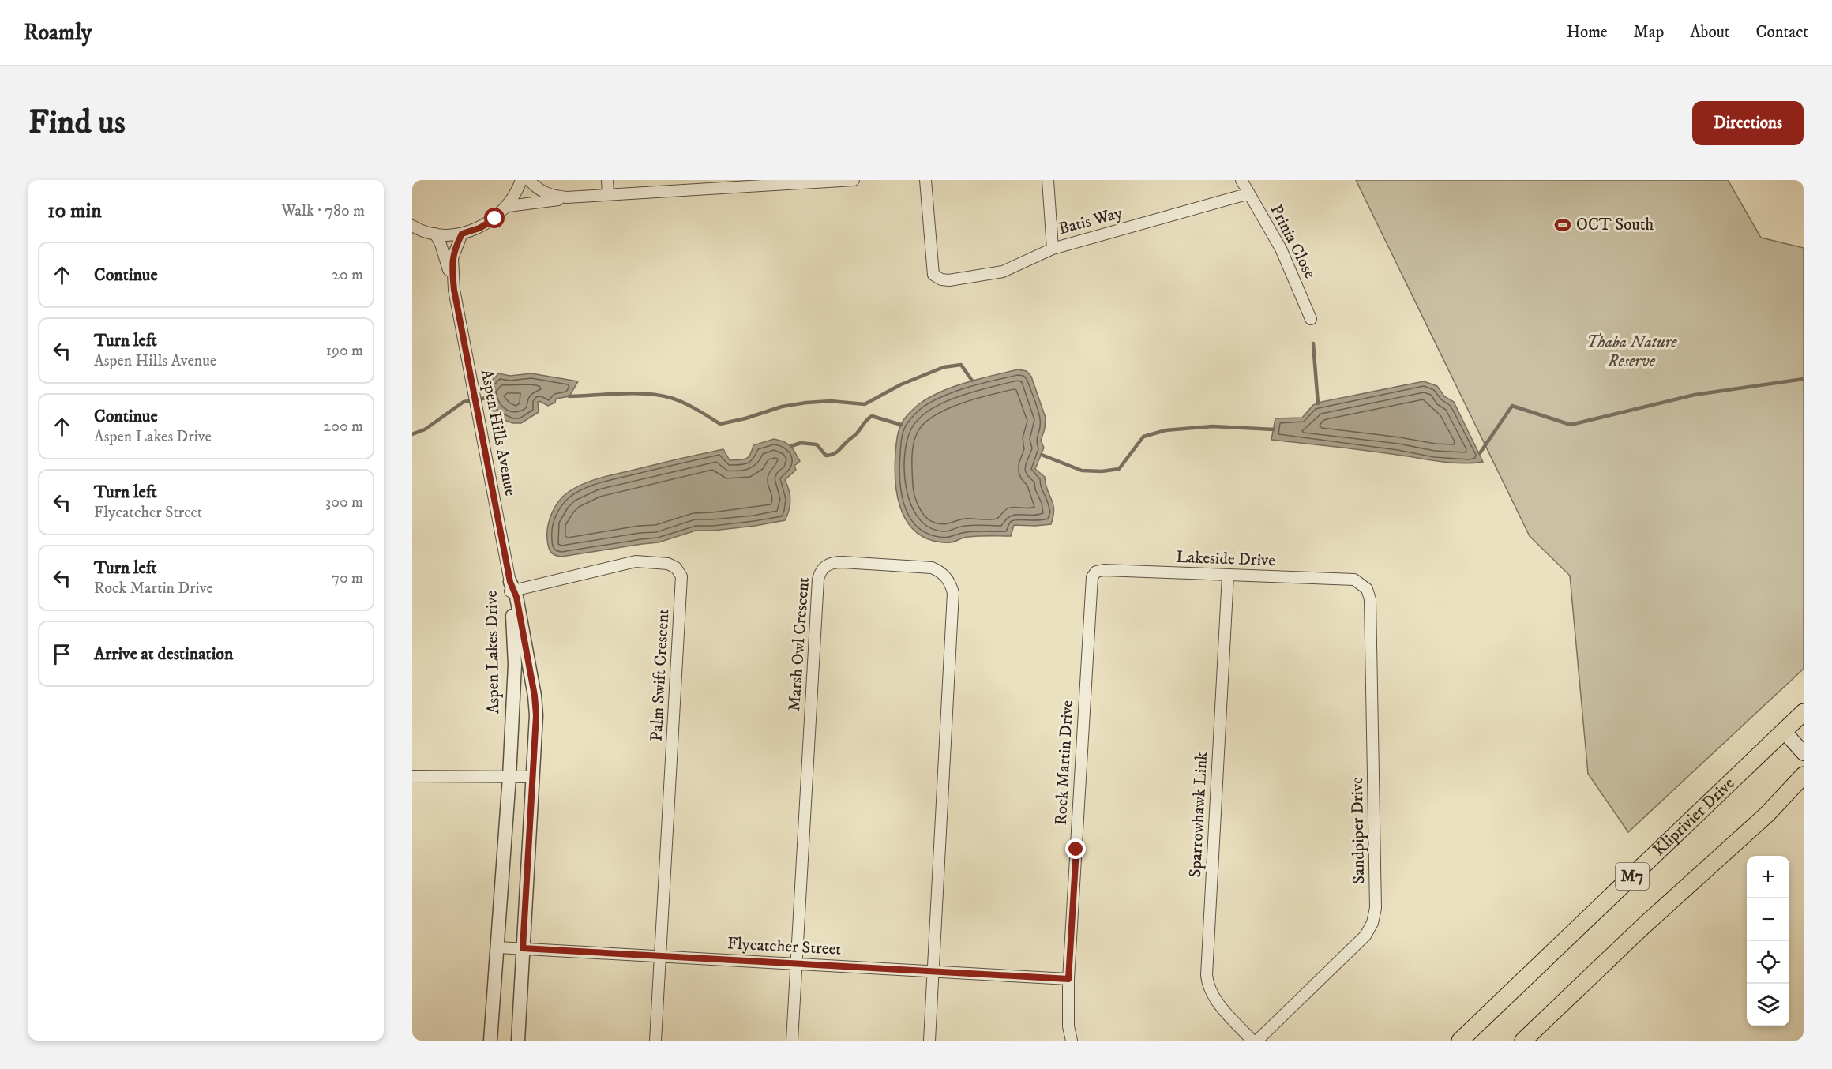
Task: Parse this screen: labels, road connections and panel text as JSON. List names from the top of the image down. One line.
{"streets":{"main road":["Kliprivier Drive","M7"],"street":["Batis Way","Prinia Close","Aspen Hills Avenue","Lakeside Drive","Marsh Owl Crescent","Aspen Lakes Drive","Palm Swift Crescent","Rock Martin Drive","Sparrowhawk Link","Sandpiper Drive","Flycatcher Street"]},"crossings":[["Batis Way","Prinia Close"],["Aspen Hills Avenue","Aspen Lakes Drive"],["Aspen Hills Avenue","Palm Swift Crescent"],["Lakeside Drive","Rock Martin Drive"],["Lakeside Drive","Sparrowhawk Link"],["Lakeside Drive","Sandpiper Drive"],["Marsh Owl Crescent","Flycatcher Street"],["Aspen Lakes Drive","Palm Swift Crescent"],["Aspen Lakes Drive","Flycatcher Street"],["Palm Swift Crescent","Flycatcher Street"],["Rock Martin Drive","Flycatcher Street"]],"parks":["Thaba Nature Reserve"],"places":{"sports":["OCT South"]},"page":{"header":"Roamly","nav":["Home","Map","About","Contact"],"buttons":"Directions","title":"Find us","heading":["10 min","Walk · 780 m"],"list":[["Continue","20 m"],["Turn left","Aspen Hills Avenue","190 m"],["Continue","Aspen Lakes Drive","200 m"],["Turn left","Flycatcher Street","300 m"],["Turn left","Rock Martin Drive","70 m"],"Arrive at destination"],"map_buttons":["+","−"]}}
